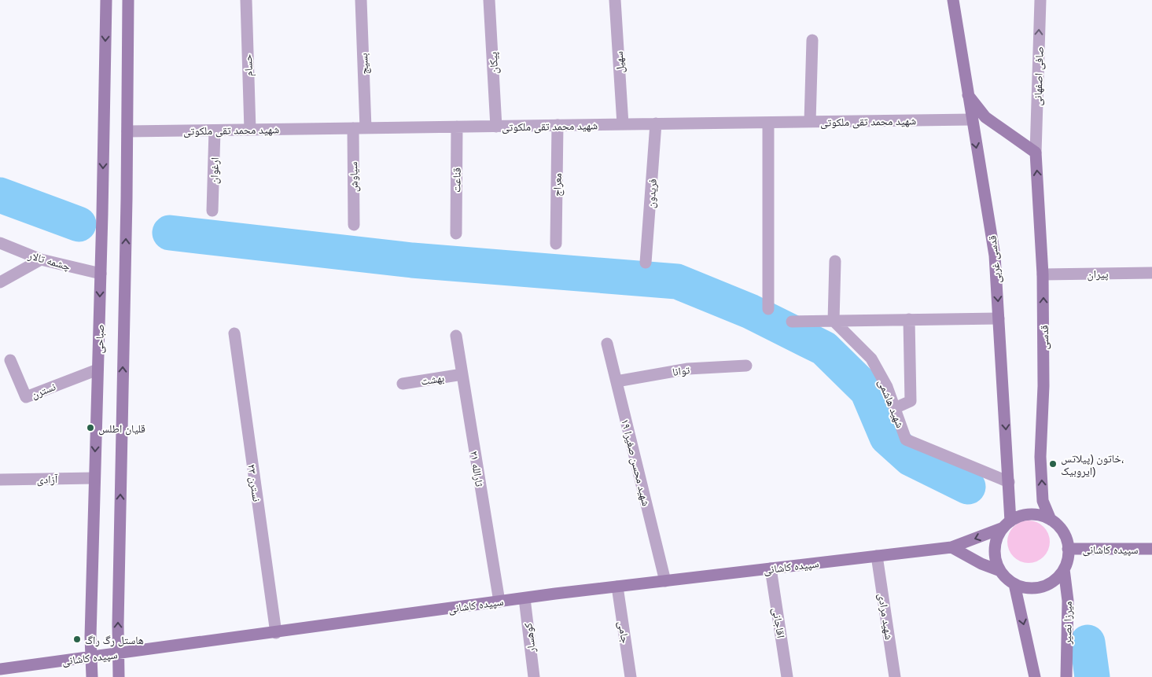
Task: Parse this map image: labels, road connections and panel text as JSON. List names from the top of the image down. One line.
{"streets":{"street":["سهیل","پیکان","بسیج","حسام","صافی اصفهانی","شهید محمد تقی ملکوتی","ارغوان","سیاوش","قناعت","معراج","فریدون","قدسی غربی","چشمه تالار","پیران","قدسی","صباحی","توانا","بهشت","نسترن","شهید هاشمی","شهید محسن صغیرا ۱۹","ثارالله ۲۱","آزادی","نسترن ۲۳","سپیده کاشانی","شهید مرادی","اقاجانی","میرزا نصیر","جامی","کوهسار"]},"crossings":[["سهیل","شهید محمد تقی ملکوتی"],["پیکان","شهید محمد تقی ملکوتی"],["بسیج","شهید محمد تقی ملکوتی"],["حسام","شهید محمد تقی ملکوتی"],["صافی اصفهانی","قدسی"],["شهید محمد تقی ملکوتی","ارغوان"],["شهید محمد تقی ملکوتی","سیاوش"],["شهید محمد تقی ملکوتی","قناعت"],["شهید محمد تقی ملکوتی","معراج"],["شهید محمد تقی ملکوتی","فریدون"],["شهید محمد تقی ملکوتی","قدسی غربی"],["قدسی غربی","قدسی"],["قدسی غربی","شهید هاشمی"],["قدسی غربی","سپیده کاشانی"],["قدسی غربی","میرزا نصیر"],["چشمه تالار","صباحی"],["پیران","قدسی"],["قدسی","سپیده کاشانی"],["قدسی","میرزا نصیر"],["صباحی","نسترن"],["صباحی","آزادی"],["صباحی","سپیده کاشانی"],["توانا","شهید محسن صغیرا ۱۹"],["بهشت","ثارالله ۲۱"],["شهید محسن صغیرا ۱۹","سپیده کاشانی"],["ثارالله ۲۱","سپیده کاشانی"],["نسترن ۲۳","سپیده کاشانی"],["سپیده کاشانی","شهید مرادی"],["سپیده کاشانی","اقاجانی"],["سپیده کاشانی","میرزا نصیر"],["سپیده کاشانی","جامی"],["سپیده کاشانی","کوهسار"]],"one_way":["صافی اصفهانی","قدسی غربی","قدسی"],"places":["قلیان اطلس","خاتون (پیلاتس، ایروبیک)","هاستل رگ راگ"]}
